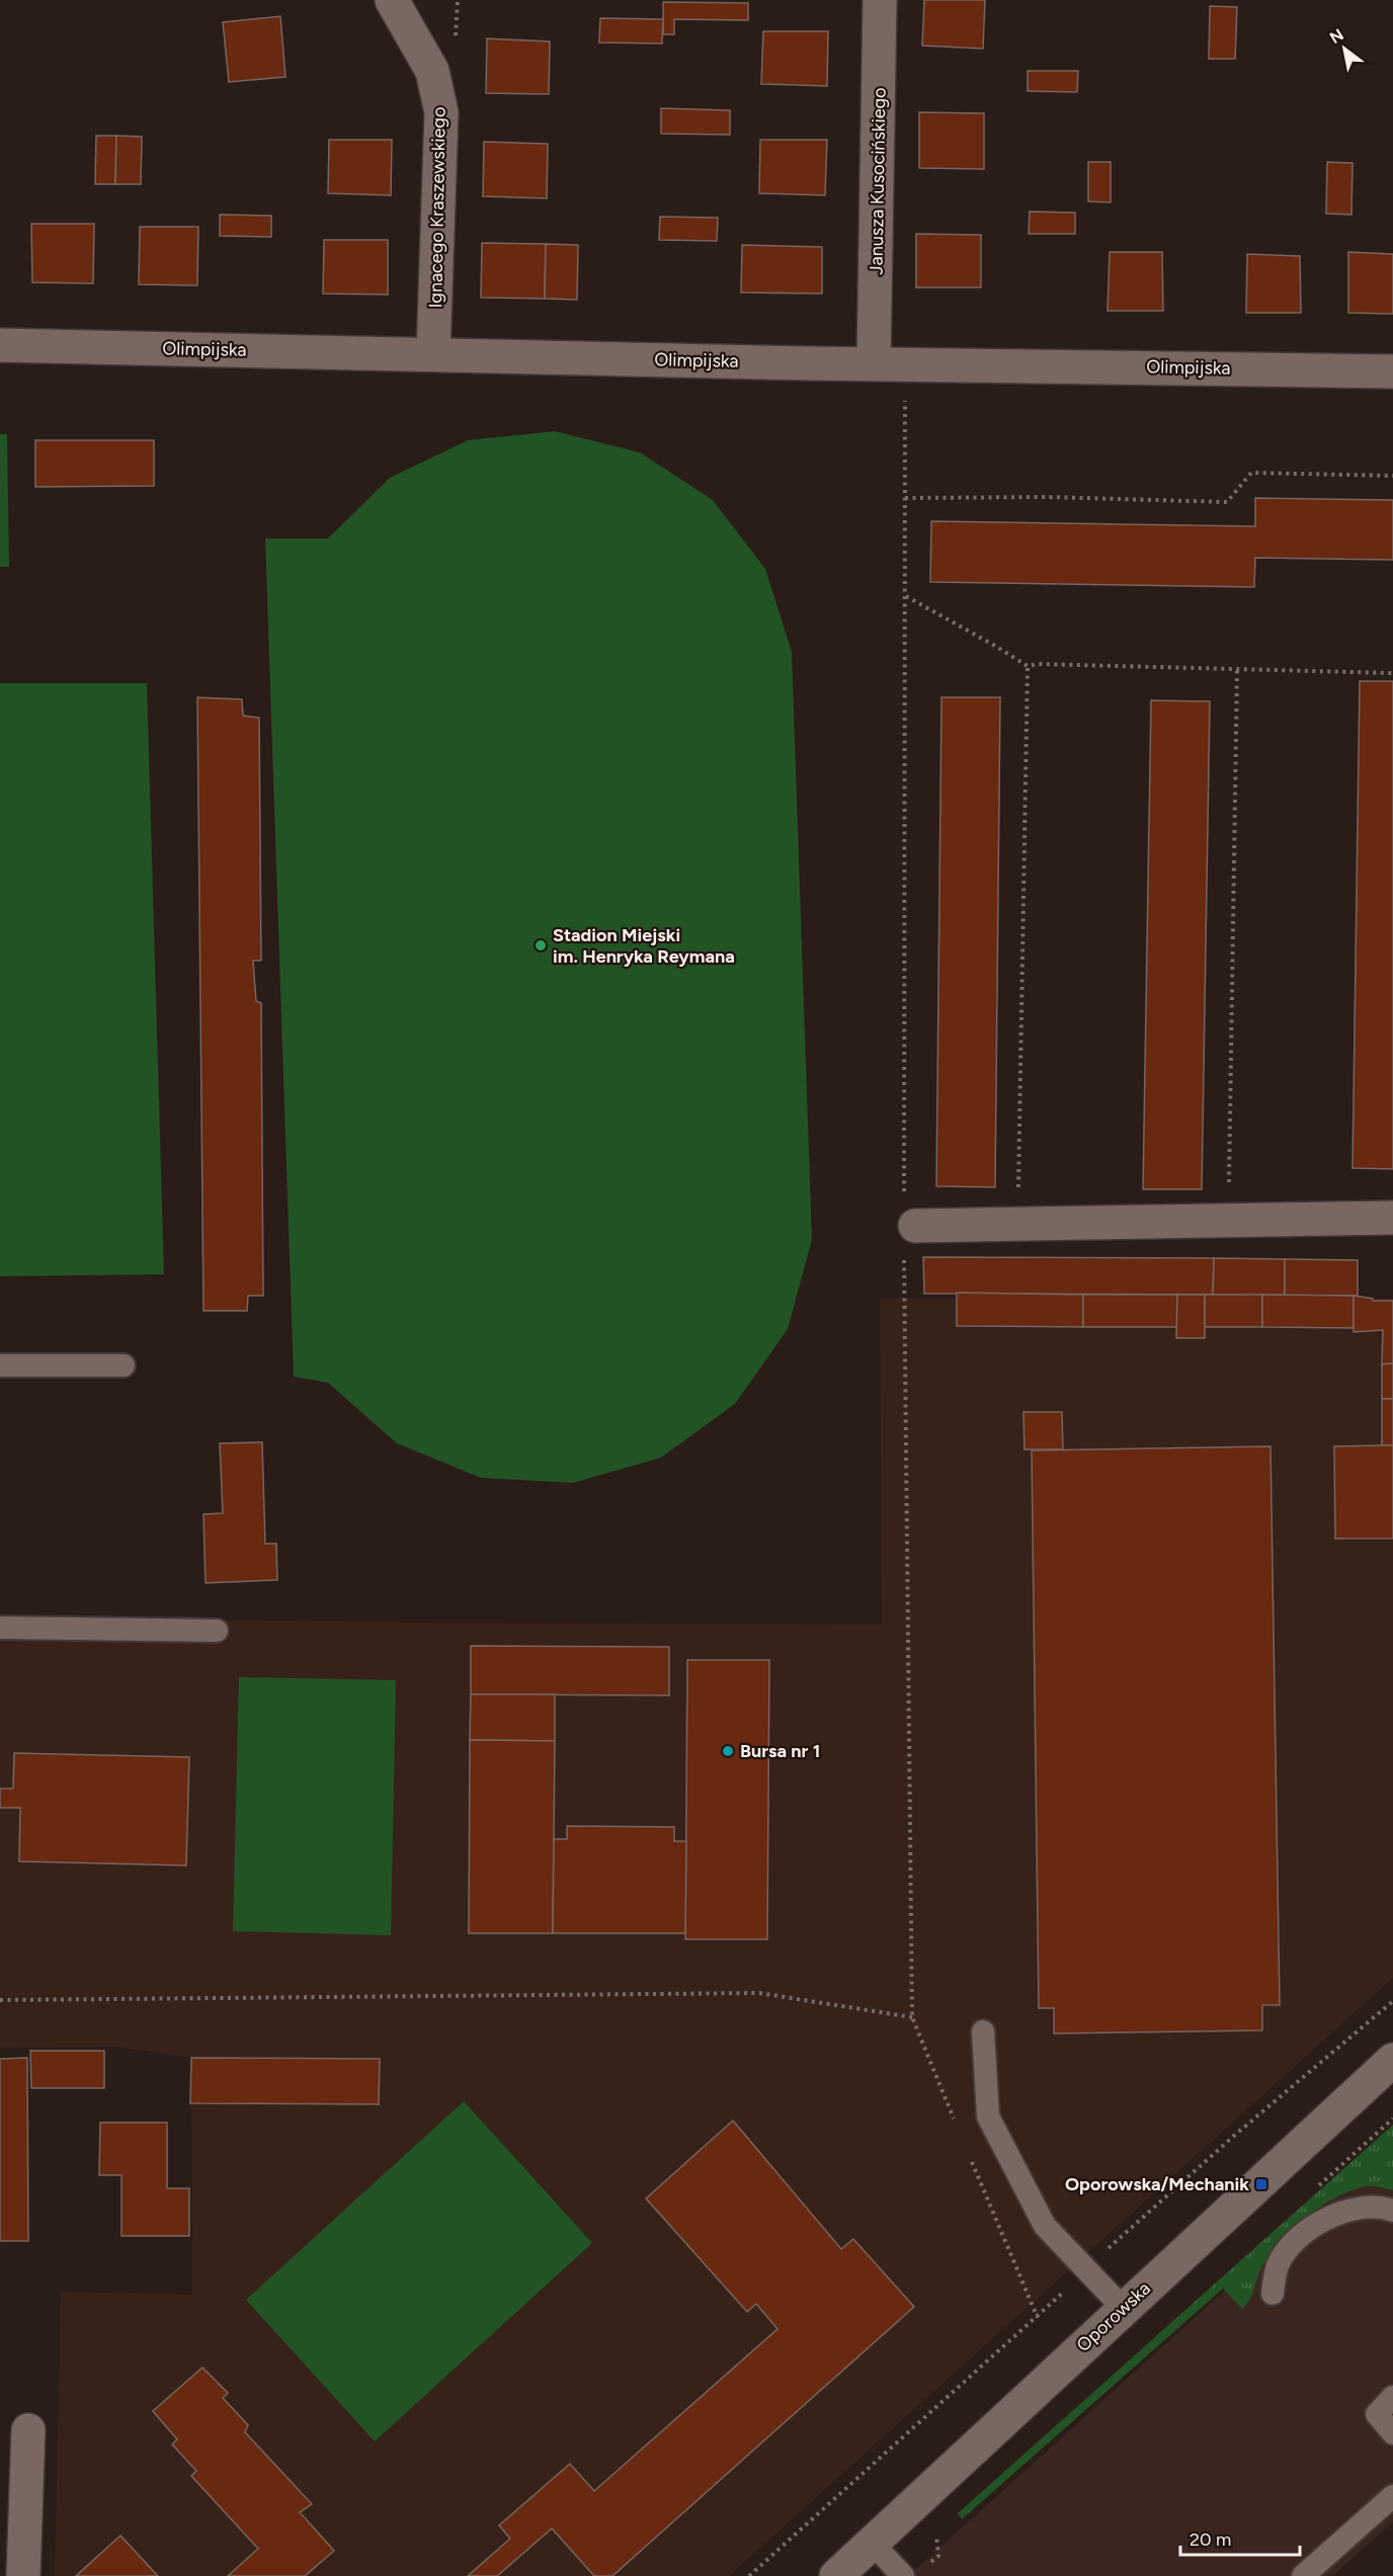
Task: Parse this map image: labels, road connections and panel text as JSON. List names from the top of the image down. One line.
{"streets":{"street":["Janusza Kusocińskiego","Ignacego Kraszewskiego","Olimpijska","Oporowska"]},"crossings":[["Janusza Kusocińskiego","Olimpijska"],["Ignacego Kraszewskiego","Olimpijska"]],"places":{"other":["Stadion Miejski im. Henryka Reymana","Bursa nr 1"],"transit":["Oporowska/Mechanik"]},"scale_bar":"20 m","north":"top left"}
